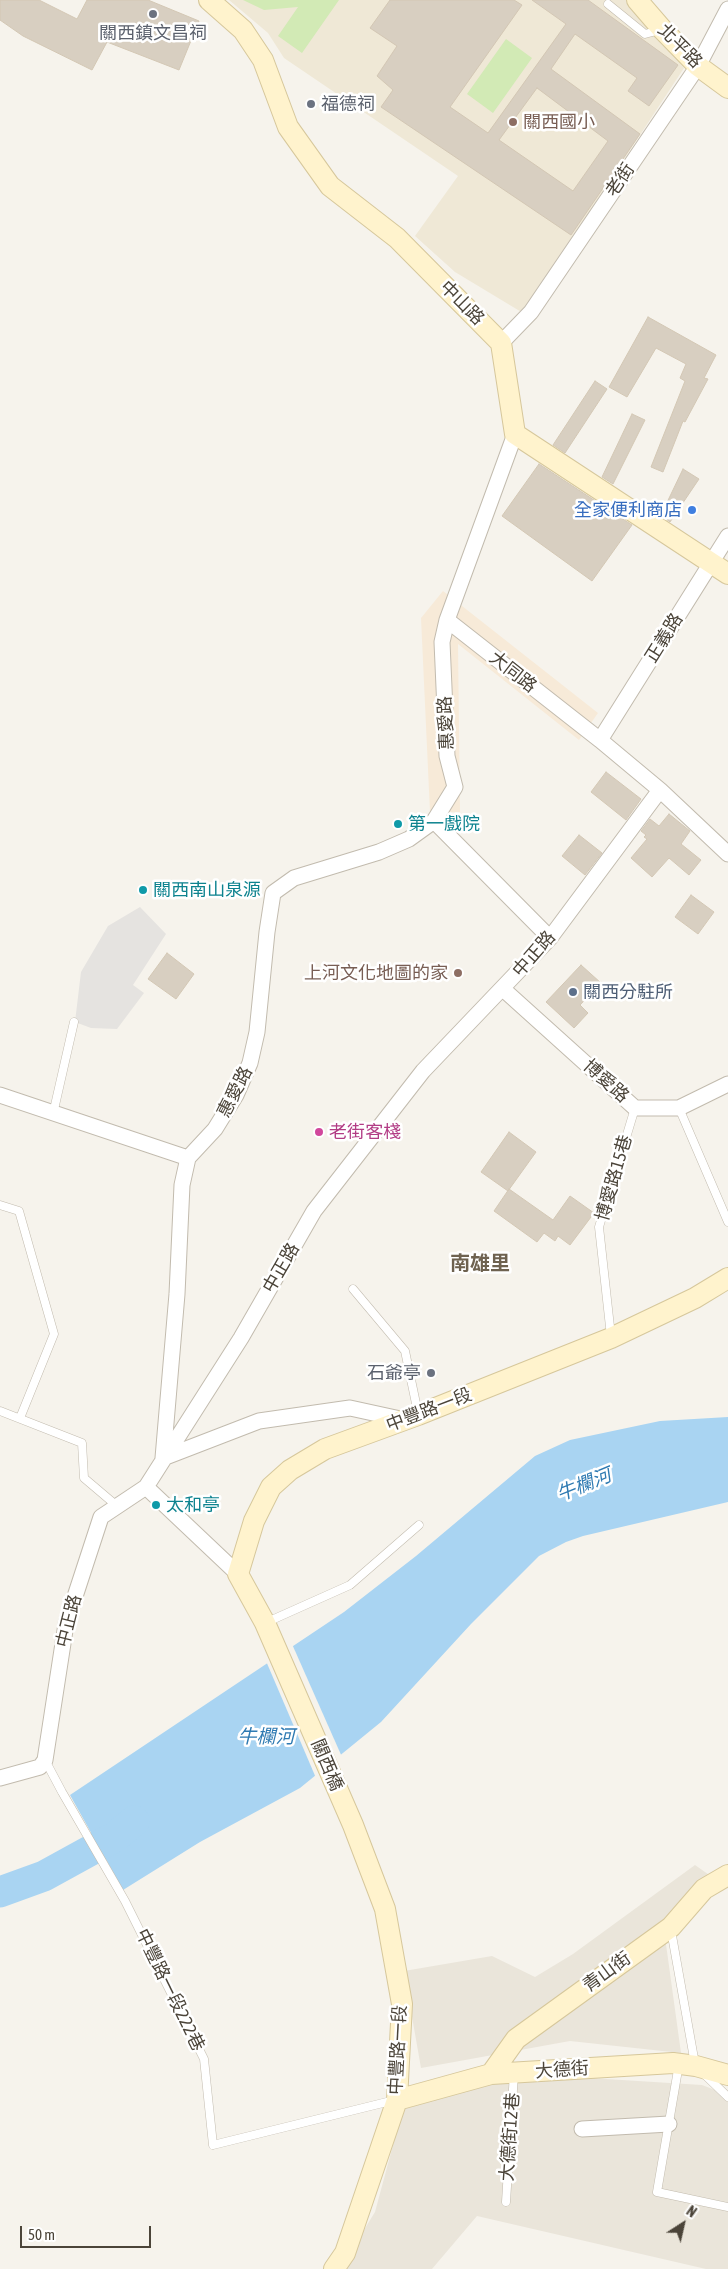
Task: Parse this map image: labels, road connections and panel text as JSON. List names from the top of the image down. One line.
{"streets":{"street":["北平路","老街","中山路","正義路","大同路","惠愛路","中正路","博愛路","中豐路一段","關西橋","青山街","大德街"],"lane":["博愛路15巷","中豐路一段222巷","大德街12巷"]},"crossings":[["北平路","老街"],["老街","中山路"],["正義路","大同路"],["大同路","惠愛路"],["大同路","中正路"],["中正路","博愛路"],["中正路","中豐路一段222巷"],["博愛路","博愛路15巷"],["博愛路15巷","中豐路一段"],["中豐路一段","關西橋"],["中豐路一段","中豐路一段222巷"],["中豐路一段","大德街"],["青山街","大德街"],["中豐路一段222巷","大德街"],["大德街","大德街12巷"]],"districts":["南雄里"],"water":["牛欄河"],"places":["關西鎮文昌祠","福德祠","關西國小","全家便利商店","第一戲院","關西南山泉源","上河文化地圖的家","關西分駐所","老街客棧","石爺亭","太和亭"],"scale_bar":"50 m","north":"top right"}
